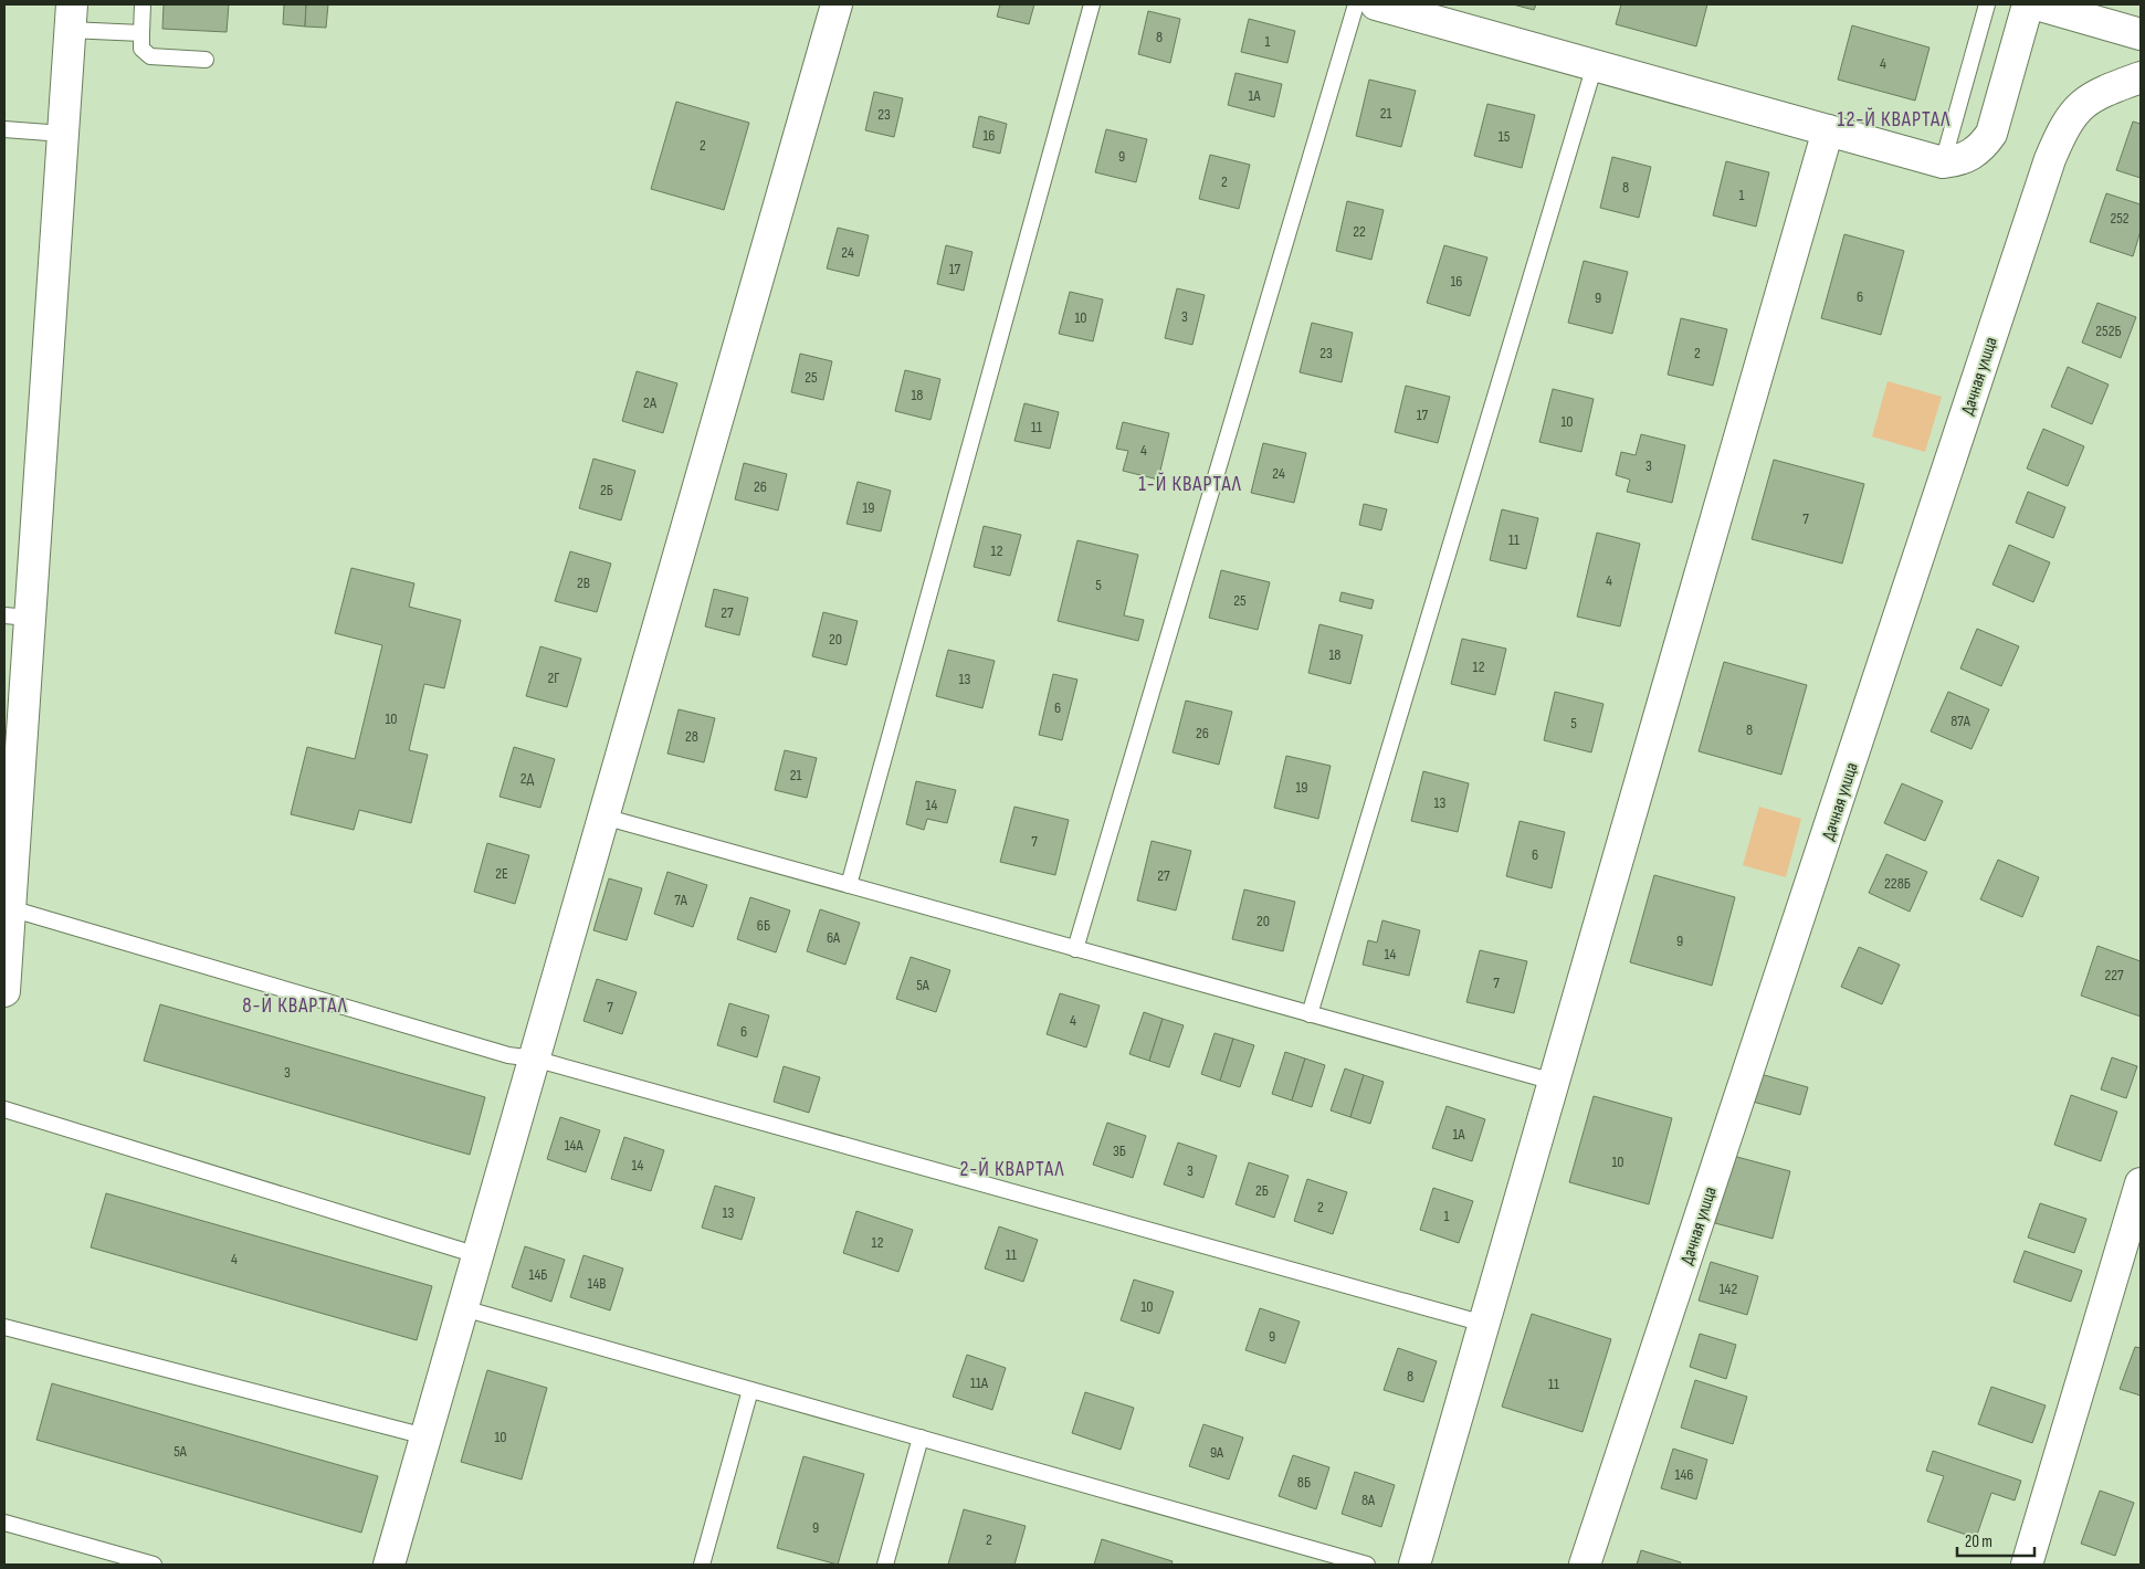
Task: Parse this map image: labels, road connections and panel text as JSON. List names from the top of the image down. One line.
{"streets":{"street":["Дачная улица"]},"districts":["12-Й КВАРТАЛ","1-Й КВАРТАЛ","8-Й КВАРТАЛ","2-Й КВАРТАЛ"],"house_numbers":["8","1","4","1А","21","23","16","15","2","9","2","8","1","252","22","24","17","16","6","9","3","10","252Б","23","2","25","18","2А","17","10","11","4","3","24","26","2Б","19","7","11","12","4","2В","5","25","27","20","18","12","2Г","13","6","10","87А","5","8","26","28","21","2Д","19","13","14","7","6","2Е","27","228Б","7А","20","6Б","6А","9","14","227","7","5А","7","4","6","3","1А","14А","3Б","10","14","3","2Б","2","13","1","12","11","4","14Б","14В","142","10","9","8","11А","11","10","5А","9А","146","8Б","8А","9","2"],"scale_bar":"20 m"}
